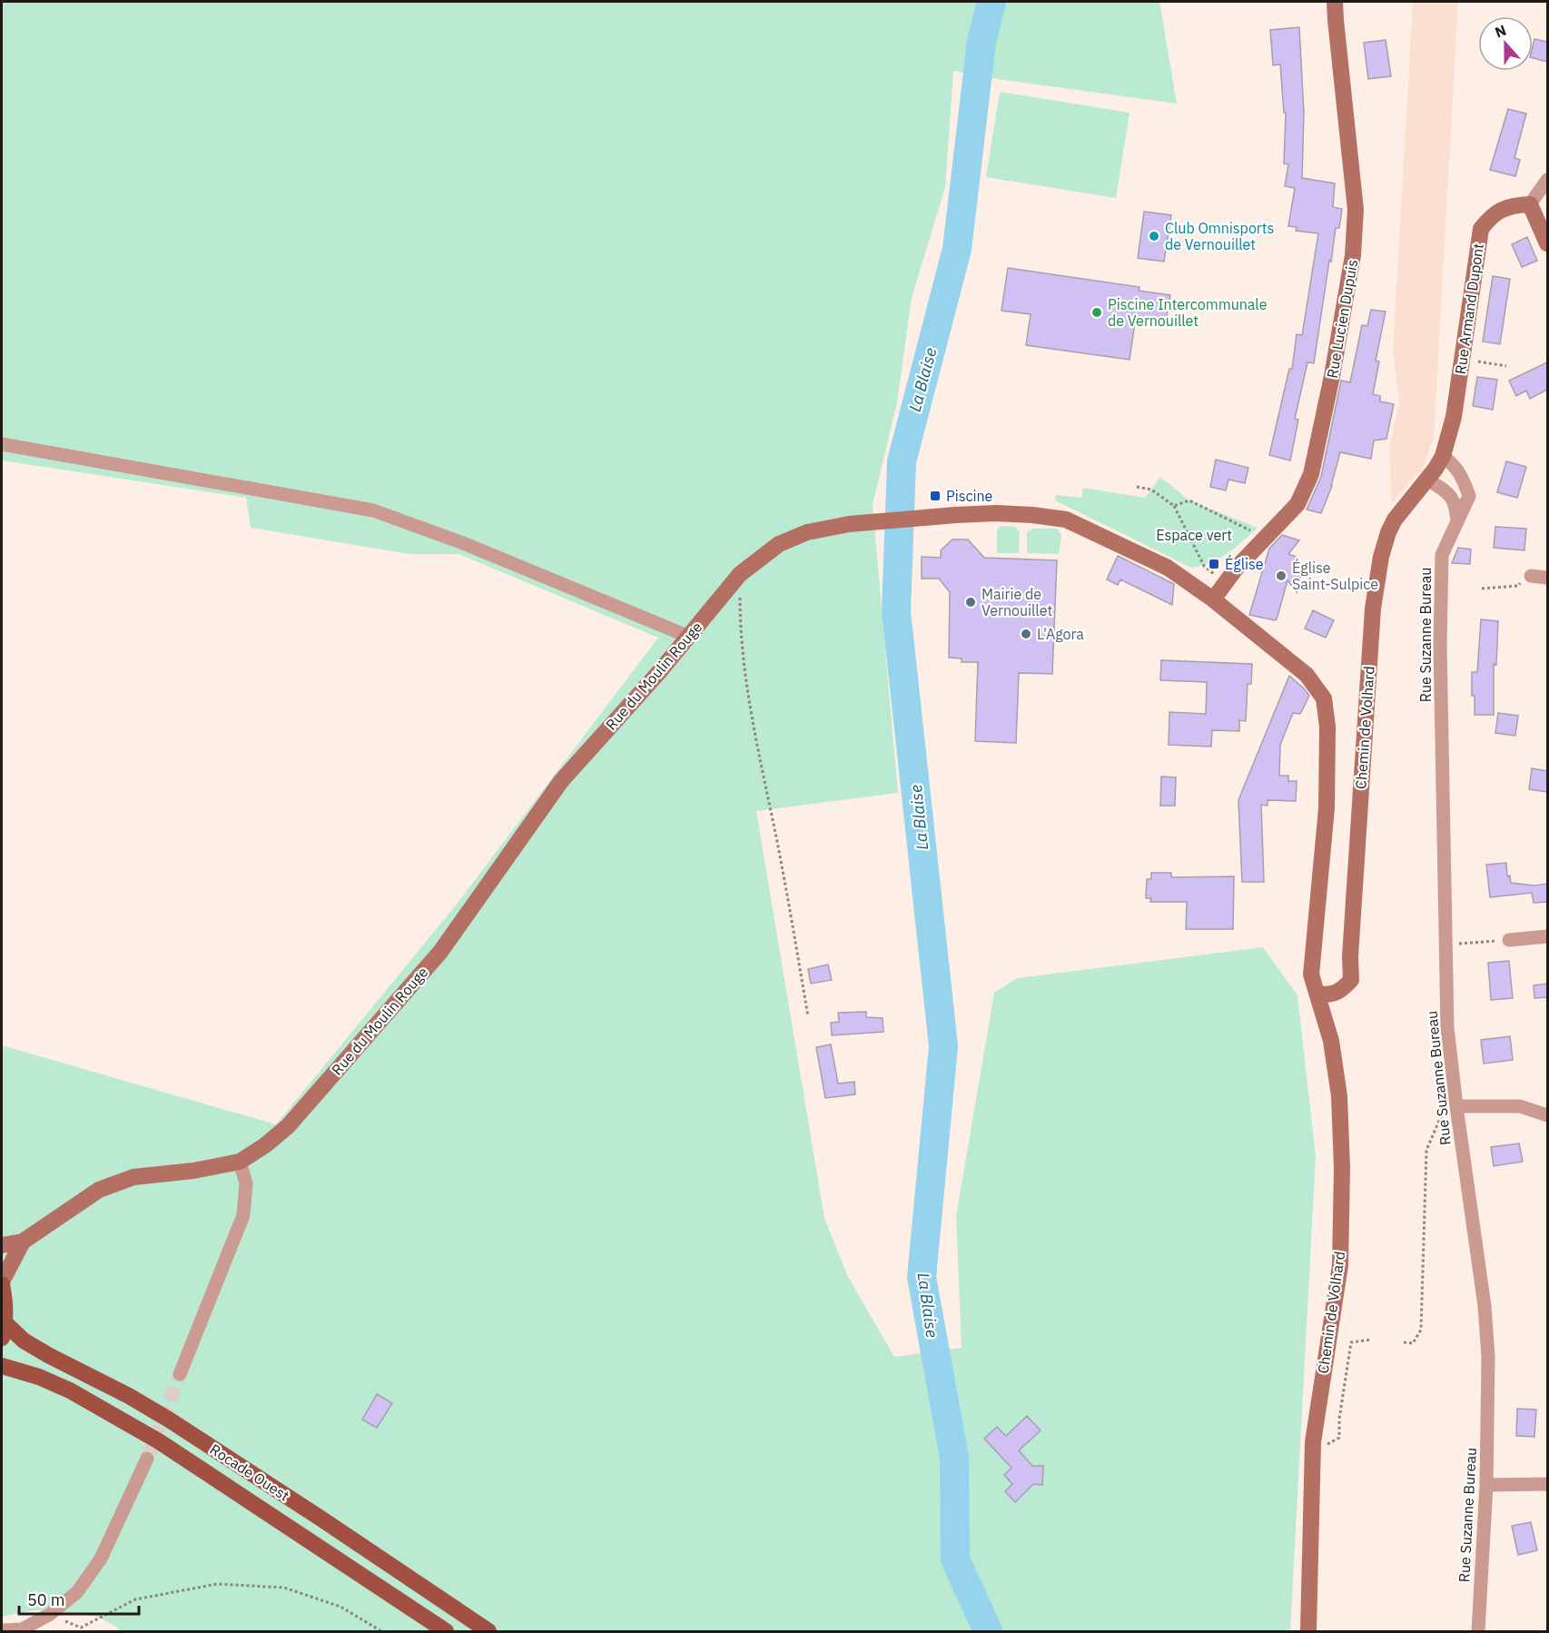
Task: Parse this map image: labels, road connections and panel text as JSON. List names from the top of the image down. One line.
{"streets":{"main road":["Rocade Ouest"],"street":["Rue Armand Dupont","Rue Lucien Dupuis","Rue Suzanne Bureau","Rue du Moulin Rouge","Chemin de Volhard"]},"crossings":[["Rue Armand Dupont","Rue Suzanne Bureau"],["Rue Armand Dupont","Chemin de Volhard"],["Rue Lucien Dupuis","Rue du Moulin Rouge"],["Rue Lucien Dupuis","Chemin de Volhard"],["Rue Suzanne Bureau","Chemin de Volhard"],["Rue du Moulin Rouge","Chemin de Volhard"]],"water":["La Blaise"],"parks":["Espace vert"],"places":{"other":["Club Omnisports de Vernouillet","Piscine Intercommunale de Vernouillet","Église Saint-Sulpice","Mairie de Vernouillet","L'Agora"],"transit":["Piscine","Église"]},"scale_bar":"50 m","north":"top"}
